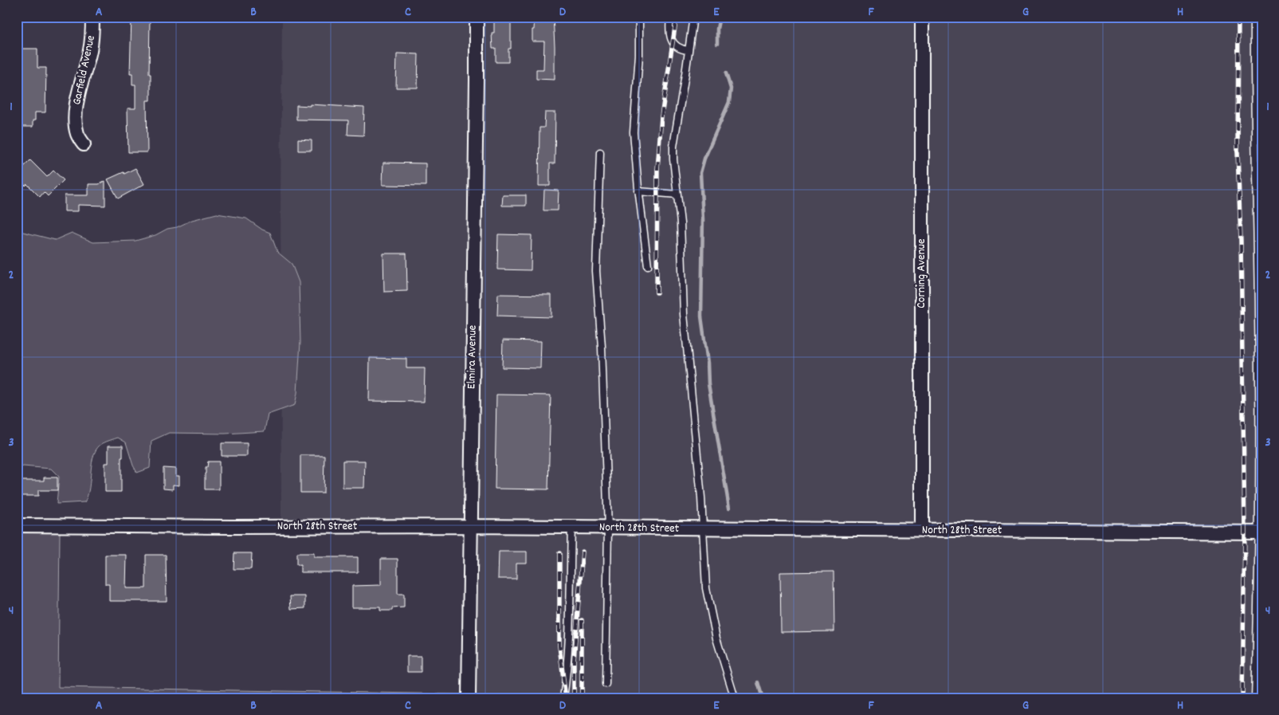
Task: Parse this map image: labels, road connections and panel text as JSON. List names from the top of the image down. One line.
{"streets":{"street":["Garfield Avenue","Corning Avenue","Elmira Avenue","North 28th Street"]},"crossings":[["Corning Avenue","North 28th Street"],["Elmira Avenue","North 28th Street"]],"grid":{"columns":["A","B","C","D","E","F","G","H"],"rows":["1","2","3","4"]}}
